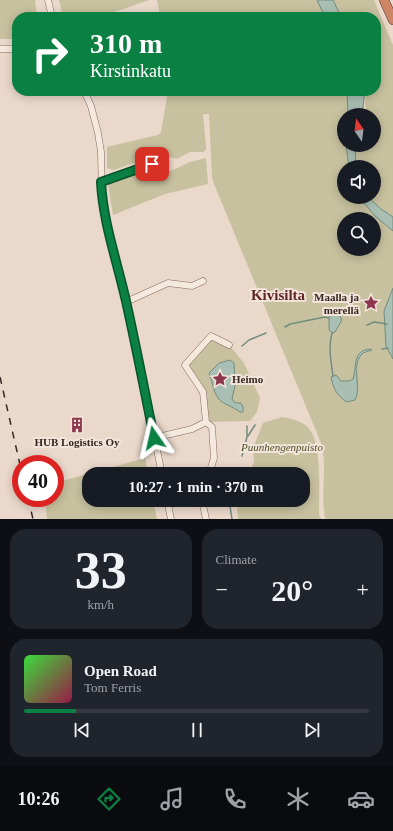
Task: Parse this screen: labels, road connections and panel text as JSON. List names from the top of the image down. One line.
{"districts":["Kivisilta"],"parks":["Puunhengenpuisto"],"places":{"place":["Maalla ja merellä","Heimo"],"building":["HUB Logistics Oy"]},"north":"top","page":{"turn":["310 m","Kirstinkatu"],"limit":"40","trip":"10:27 · 1 min · 370 m","tile":[["33","km/h"],"Climate"],"heat":["−","20°","+"],"song":["Open Road","Tom Ferris"],"tabs":"10:26"}}
